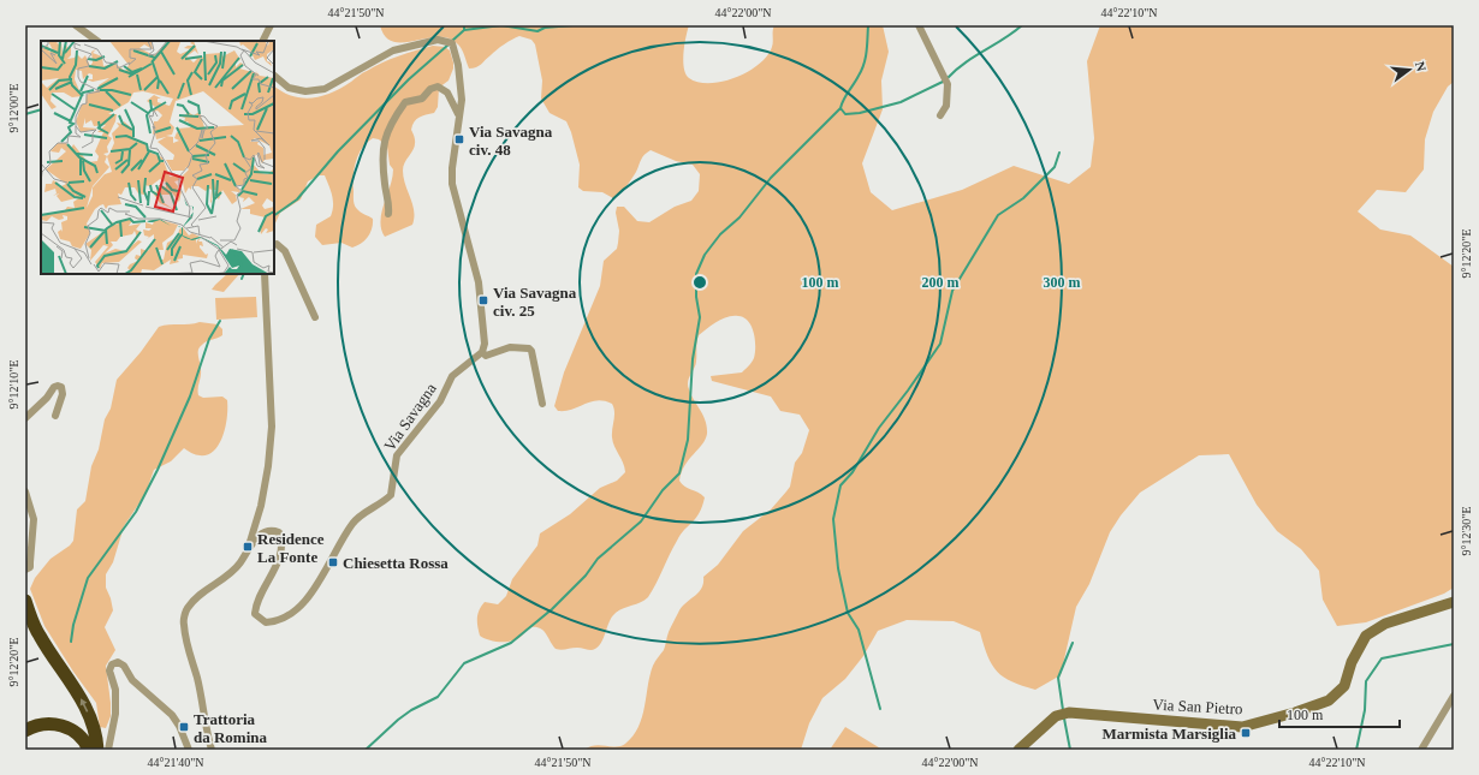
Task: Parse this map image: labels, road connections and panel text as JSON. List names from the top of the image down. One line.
{"streets":{"street":["Via Savagna","Via San Pietro"]},"places":{"transit":["Via Savagna civ. 48","Via Savagna civ. 25","Residence La Fonte","Chiesetta Rossa","Trattoria da Romina","Marmista Marsiglia"]},"scale_bar":"100 m","north":"right","coordinates":["44°21'50\"N","44°22'00\"N","44°22'10\"N","9°12'00\"E","9°12'20\"E","9°12'10\"E","9°12'30\"E","44°21'40\"N"],"rings":["100 m","200 m","300 m"]}
